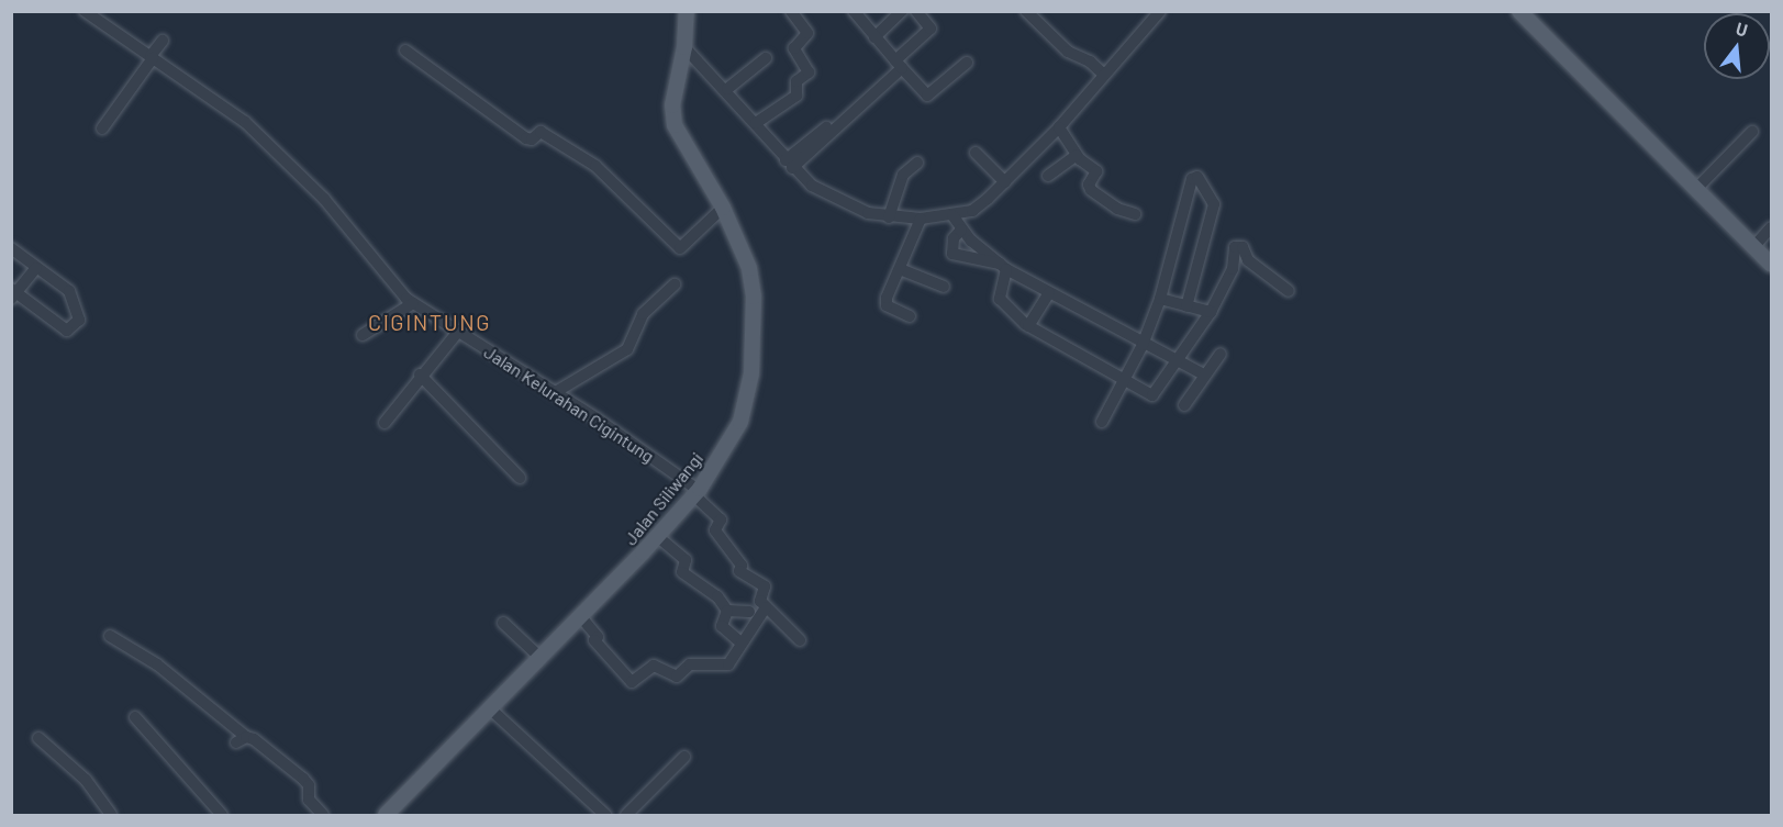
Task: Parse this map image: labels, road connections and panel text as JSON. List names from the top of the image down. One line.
{"streets":{"main road":["Jalan Siliwangi"],"street":["Jalan Kelurahan Cigintung"]},"crossings":[["Jalan Kelurahan Cigintung","Jalan Siliwangi"]],"districts":["CIGINTUNG"],"north":"top"}
